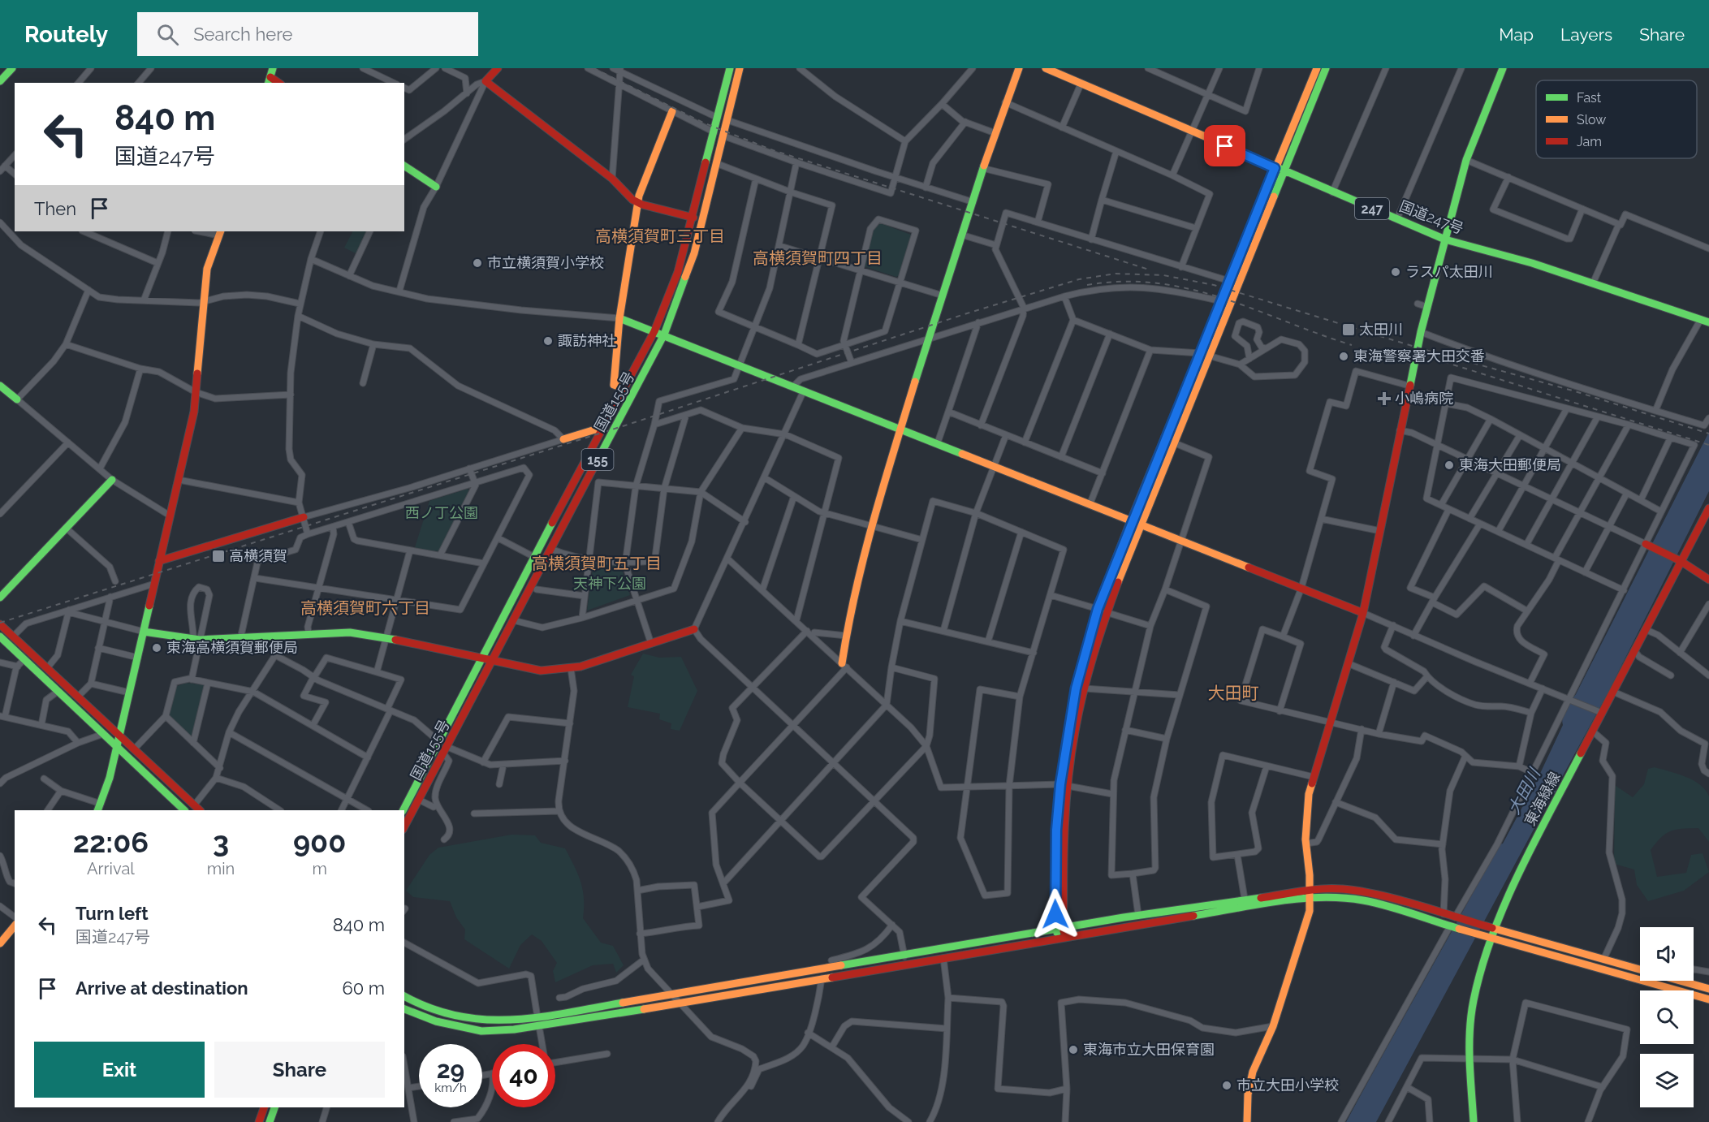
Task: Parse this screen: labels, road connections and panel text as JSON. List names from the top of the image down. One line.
{"streets":{"main road":["247","国道247号","国道155号","155","東海緑線"]},"districts":["高横須賀町三丁目","高横須賀町四丁目","高横須賀町五丁目","高横須賀町六丁目","大田町"],"water":["大田川"],"parks":["西ノ丁公園","天神下公園"],"places":{"other":["市立横須賀小学校","ラスパ太田川","諏訪神社","東海警察署大田交番","東海大田郵便局","東海高横須賀郵便局","東海市立大田保育園","市立大田小学校"],"transit":["太田川","高横須賀"],"health":["小嶋病院"]},"legend":["Fast","Slow","Jam"],"page":{"header":"Routely","search":"Search here","nav":["Map","Layers","Share"],"turn":["840 m","国道247号"],"then":"Then","eta":["22:06","Arrival","3","min","900","m"],"list":[{"name":"Turn left","note":"国道247号","value":"840 m"},{"name":"Arrive at destination","value":"60 m"}],"buttons":["Exit","Share"],"speed":"29 km/h","limit":"40"}}
